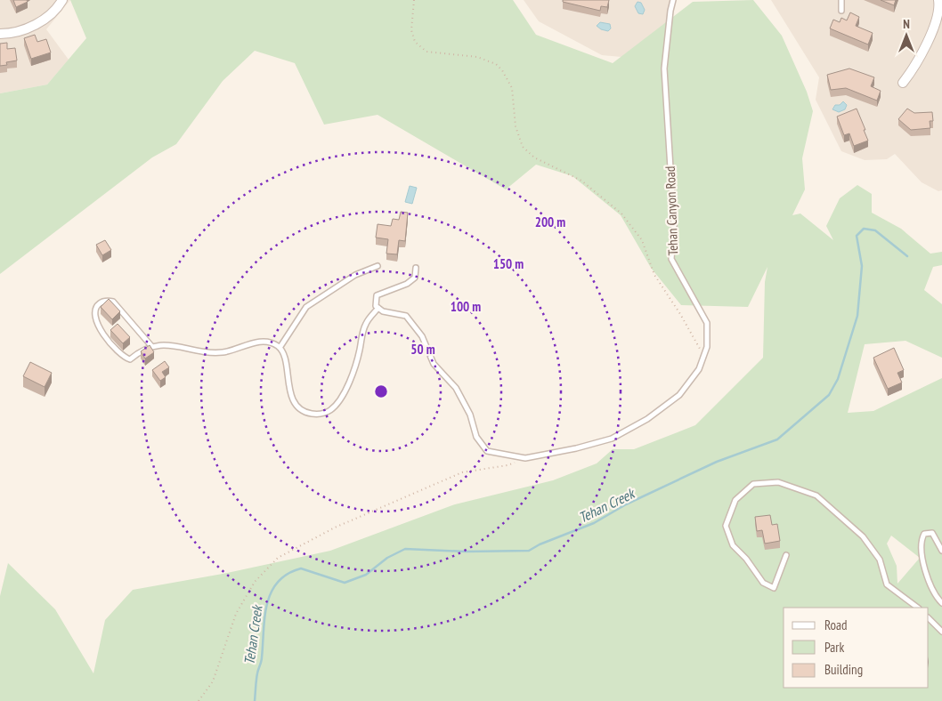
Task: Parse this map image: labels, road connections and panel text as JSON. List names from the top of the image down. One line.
{"streets":{"lane":["Tehan Canyon Road"]},"water":["Tehan Creek"],"legend":["Road","Park","Building"],"north":"top","rings":["200 m","150 m","100 m","50 m"]}
